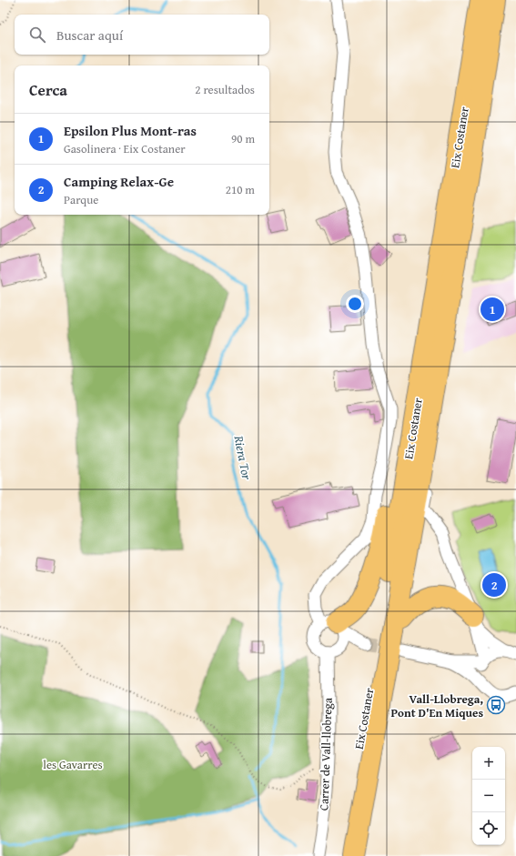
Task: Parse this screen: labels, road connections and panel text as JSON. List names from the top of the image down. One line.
{"streets":{"highway":["Eix Costaner"],"street":["Carrer de Vall-llobrega"]},"water":["Riera Tor"],"parks":["les Gavarres"],"places":{"bus stop":["Vall-Llobrega, Pont D'En Miques"]},"page":{"search":"Buscar aquí","heading":["Cerca","2 resultados"],"list":[{"mark":"1","name":"Epsilon Plus Mont-ras","note":"Gasolinera · Eix Costaner","value":"90 m"},{"mark":"2","name":"Camping Relax-Ge","note":"Parque","value":"210 m"}],"pins":["1","2"],"map_buttons":["+","−"]}}
